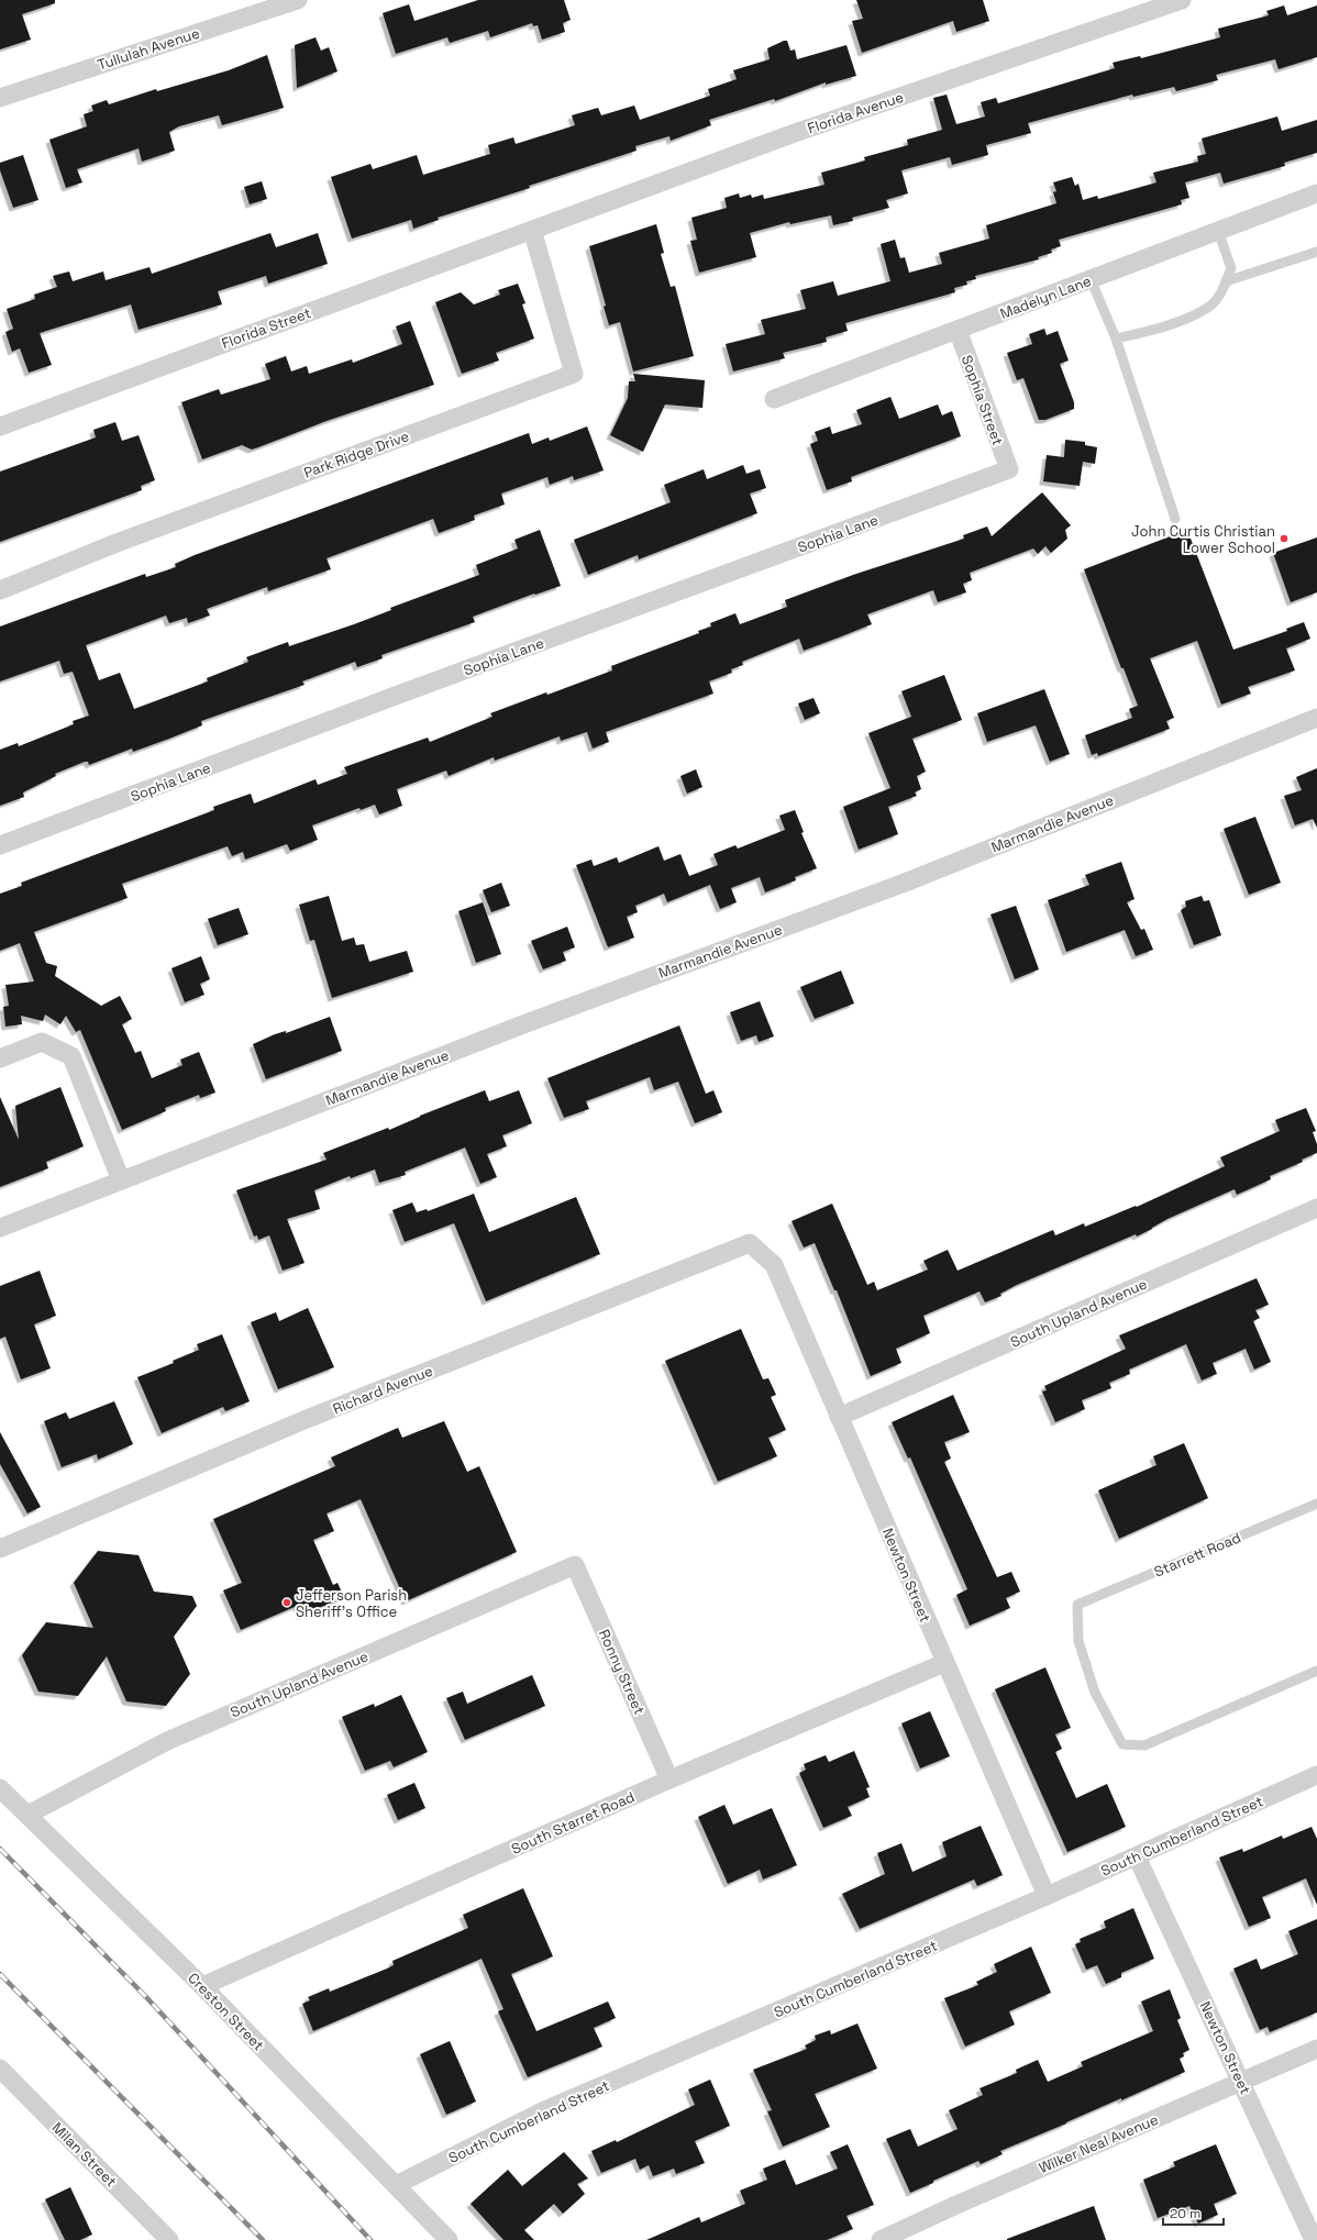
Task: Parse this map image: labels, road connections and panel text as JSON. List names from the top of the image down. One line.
{"streets":{"street":["Tullulah Avenue","Florida Avenue","Madelyn Lane","Florida Street","Sophia Street","Park Ridge Drive","Sophia Lane","Marmandie Avenue","South Upland Avenue","Richard Avenue","Newton Street","Ronny Street","South Starret Road","South Cumberland Street","Creston Street","Wilker Neal Avenue","Milan Street"],"lane":["Starrett Road"]},"crossings":[["Florida Avenue","Florida Street"],["Florida Avenue","Park Ridge Drive"],["Madelyn Lane","Sophia Street"],["Florida Street","Park Ridge Drive"],["Sophia Street","Sophia Lane"],["South Upland Avenue","Newton Street"],["South Upland Avenue","Ronny Street"],["South Upland Avenue","Creston Street"],["Richard Avenue","Newton Street"],["Newton Street","South Starret Road"],["Newton Street","South Cumberland Street"],["Newton Street","Wilker Neal Avenue"],["Ronny Street","South Starret Road"],["South Starret Road","Creston Street"],["South Cumberland Street","Creston Street"]],"places":["John Curtis Christian Lower School","Jefferson Parish Sheriff's Office"],"scale_bar":"20 m"}
